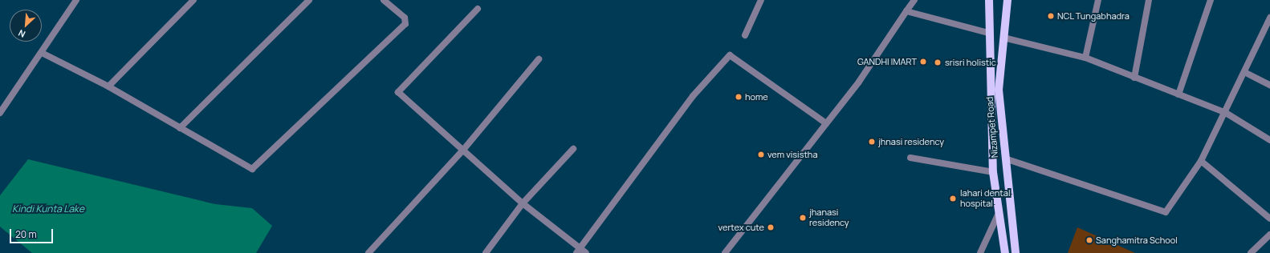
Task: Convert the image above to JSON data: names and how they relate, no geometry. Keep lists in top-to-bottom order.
{
  "streets": {
    "main road": ["Nizampet Road"]
  },
  "water": ["Kindi Kunta Lake"],
  "places": [
    "NCL Tungabhadra",
    "GANDHI IMART",
    "srisri holistic",
    "home",
    "jhnasi residency",
    "vem visistha",
    "lahari dental hospital",
    "jhanasi residency",
    "vertex cute",
    "Sanghamitra School"
  ],
  "scale_bar": "20 m",
  "north": "bottom left"
}
